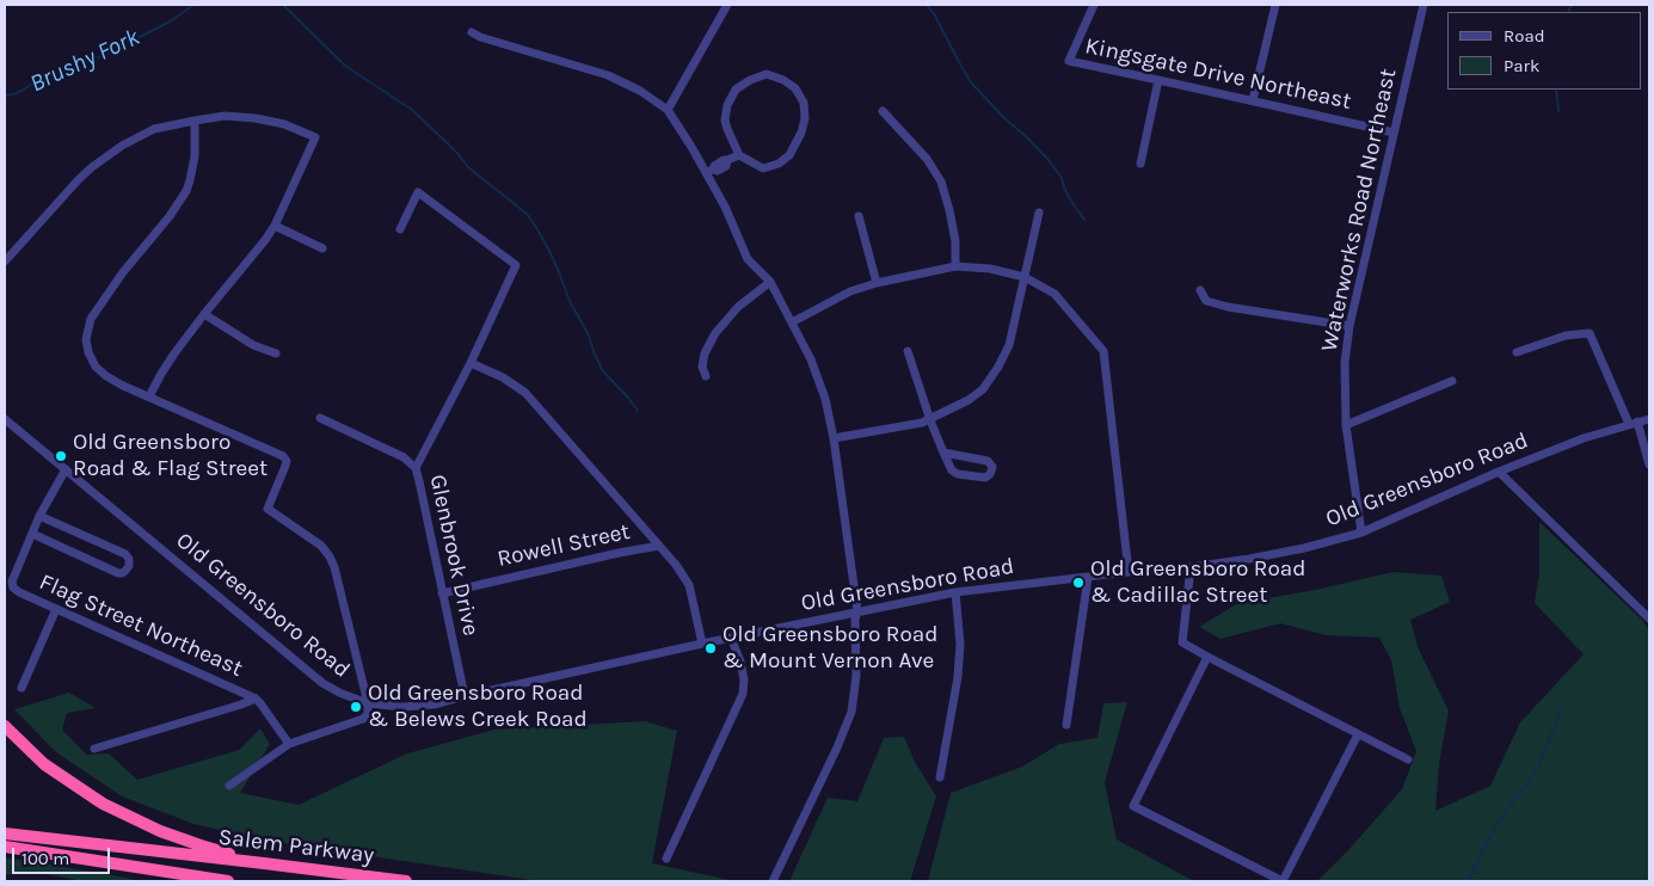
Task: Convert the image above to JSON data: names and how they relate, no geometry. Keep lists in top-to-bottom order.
{
  "streets": {
    "highway": ["Salem Parkway"],
    "street": [
      "Kingsgate Drive Northeast",
      "Waterworks Road Northeast",
      "Old Greensboro Road",
      "Rowell Street",
      "Glenbrook Drive",
      "Flag Street Northeast"
    ]
  },
  "crossings": [
    ["Kingsgate Drive Northeast", "Waterworks Road Northeast"],
    ["Waterworks Road Northeast", "Old Greensboro Road"],
    ["Old Greensboro Road", "Glenbrook Drive"],
    ["Old Greensboro Road", "Flag Street Northeast"],
    ["Rowell Street", "Glenbrook Drive"]
  ],
  "water": ["Brushy Fork"],
  "places": [
    "Old Greensboro Road & Flag Street",
    "Old Greensboro Road & Cadillac Street",
    "Old Greensboro Road & Mount Vernon Ave",
    "Old Greensboro Road & Belews Creek Road"
  ],
  "legend": ["Road", "Park"],
  "scale_bar": "100 m"
}
